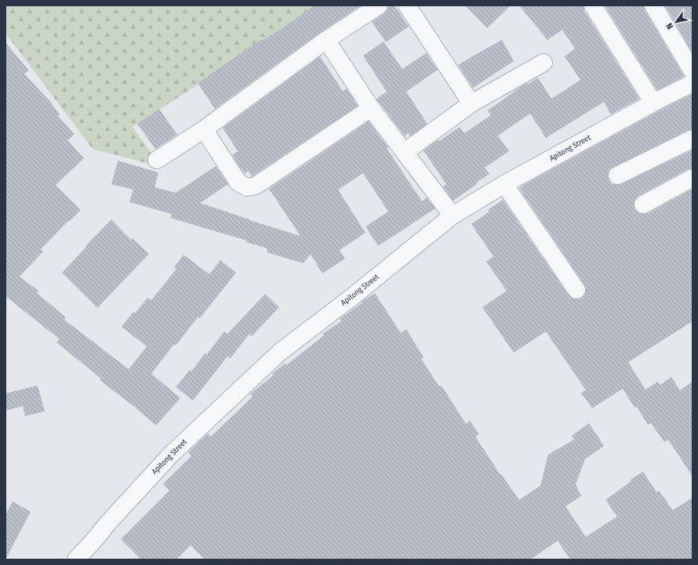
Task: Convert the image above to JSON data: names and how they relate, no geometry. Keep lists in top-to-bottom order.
{
  "streets": {
    "street": ["Apitong Street"]
  },
  "north": "bottom left"
}
